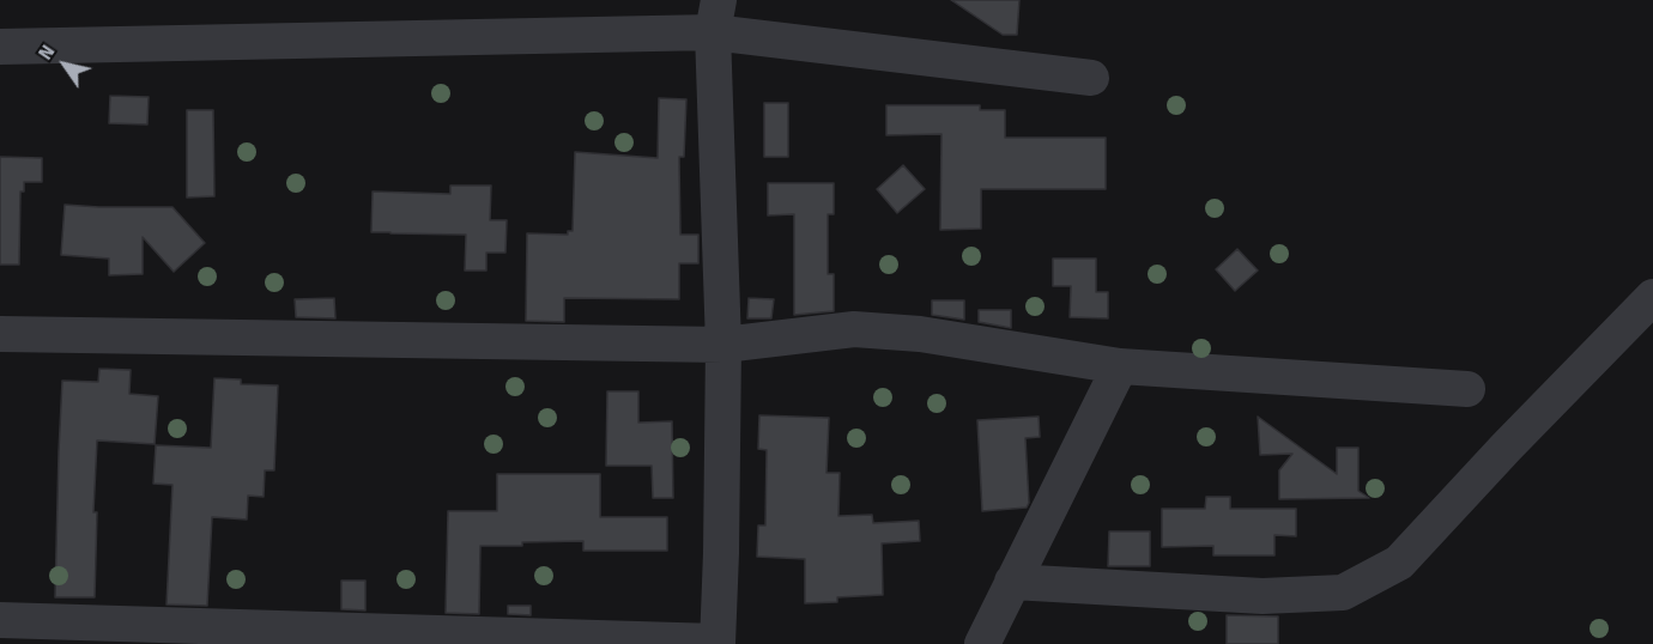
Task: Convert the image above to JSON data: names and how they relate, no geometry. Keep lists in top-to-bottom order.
{
  "north": "top left"
}
